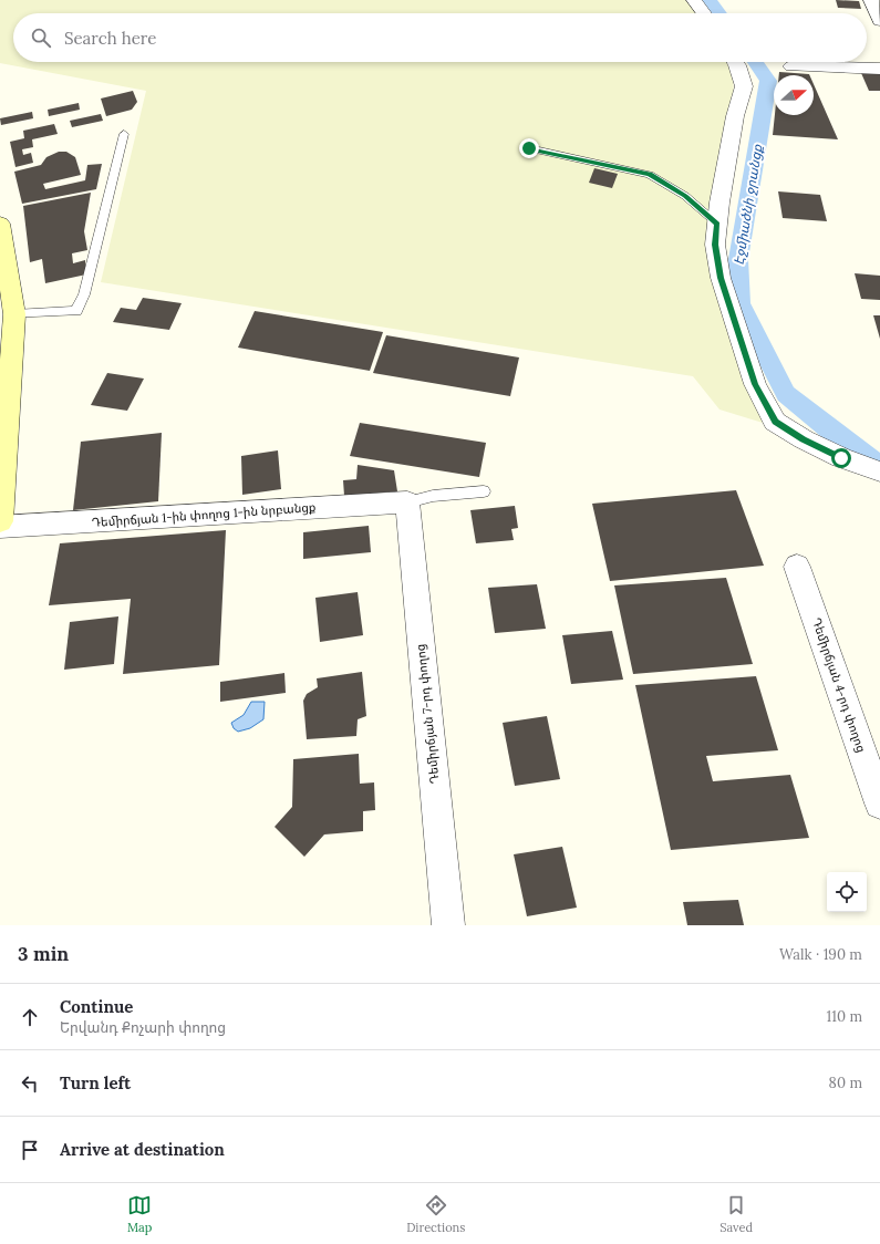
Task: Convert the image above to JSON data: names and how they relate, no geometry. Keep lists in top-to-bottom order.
{
  "streets": {
    "street": ["Դեմիրճյան 1-ին փողոց 1-ին նրբանցք", "Դեմիրճյան 4-րդ փողոց", "Դեմիրճյան 7-րդ փողոց"]
  },
  "crossings": [
    ["Դեմիրճյան 1-ին փողոց 1-ին նրբանցք", "Դեմիրճյան 7-րդ փողոց"]
  ],
  "water": ["Էջմիածնի ջրանցք"],
  "north": "right",
  "page": {
    "search": "Search here",
    "heading": ["3 min", "Walk · 190 m"],
    "list": [
      ["Continue", "Երվանդ Քոչարի փողոց", "110 m"],
      ["Turn left", "80 m"],
      "Arrive at destination"
    ],
    "nav": ["Map", "Directions", "Saved"]
  }
}
